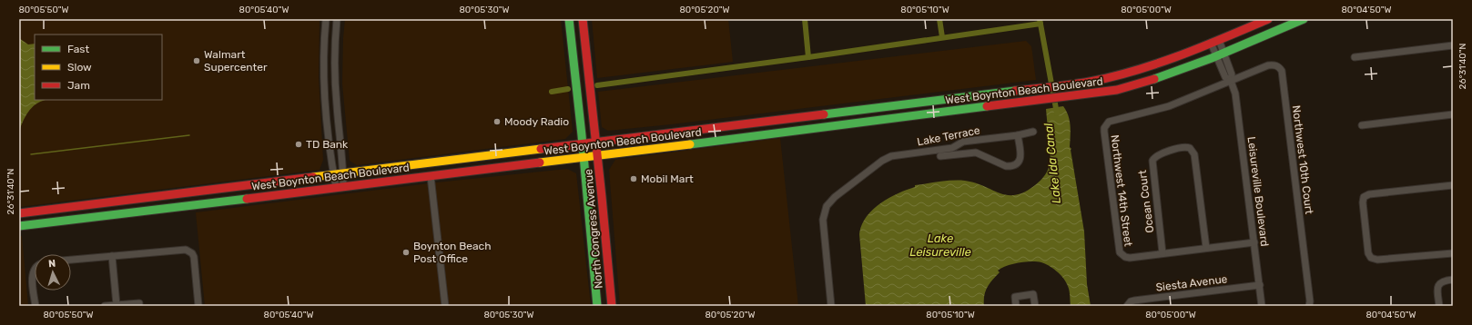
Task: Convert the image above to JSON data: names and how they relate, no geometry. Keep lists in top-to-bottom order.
{
  "streets": {
    "main road": ["West Boynton Beach Boulevard", "North Congress Avenue"],
    "street": [
      "Lake Terrace",
      "Northwest 10th Court",
      "Northwest 14th Street",
      "Leisureville Boulevard",
      "Ocean Court",
      "Siesta Avenue"
    ]
  },
  "crossings": [
    ["West Boynton Beach Boulevard", "Leisureville Boulevard"],
    ["West Boynton Beach Boulevard", "North Congress Avenue"],
    ["Northwest 10th Court", "Northwest 14th Street"],
    ["Northwest 10th Court", "Leisureville Boulevard"],
    ["Northwest 14th Street", "Leisureville Boulevard"],
    ["Northwest 14th Street", "Ocean Court"],
    ["Leisureville Boulevard", "Siesta Avenue"]
  ],
  "water": ["Lake Ida Canal", "Lake Leisureville"],
  "places": [
    "Walmart Supercenter",
    "Moody Radio",
    "TD Bank",
    "Mobil Mart",
    "Boynton Beach Post Office"
  ],
  "legend": ["Fast", "Slow", "Jam"],
  "north": "top",
  "coordinates": [
    "80°05'50\"W",
    "80°05'40\"W",
    "80°05'30\"W",
    "80°05'20\"W",
    "80°05'10\"W",
    "80°05'00\"W",
    "80°04'50\"W",
    "26°31'40\"N"
  ]
}
